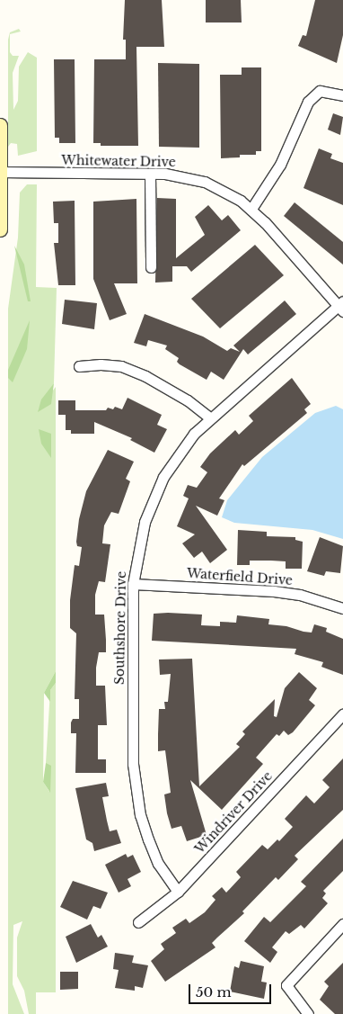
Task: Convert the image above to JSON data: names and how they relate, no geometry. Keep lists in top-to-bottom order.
{
  "streets": {
    "street": [
      "Whitewater Drive",
      "Waterfield Drive",
      "Southshore Drive",
      "Windriver Drive"
    ]
  },
  "crossings": [
    ["Whitewater Drive", "Southshore Drive"],
    ["Waterfield Drive", "Southshore Drive"],
    ["Southshore Drive", "Windriver Drive"]
  ],
  "scale_bar": "50 m"
}
